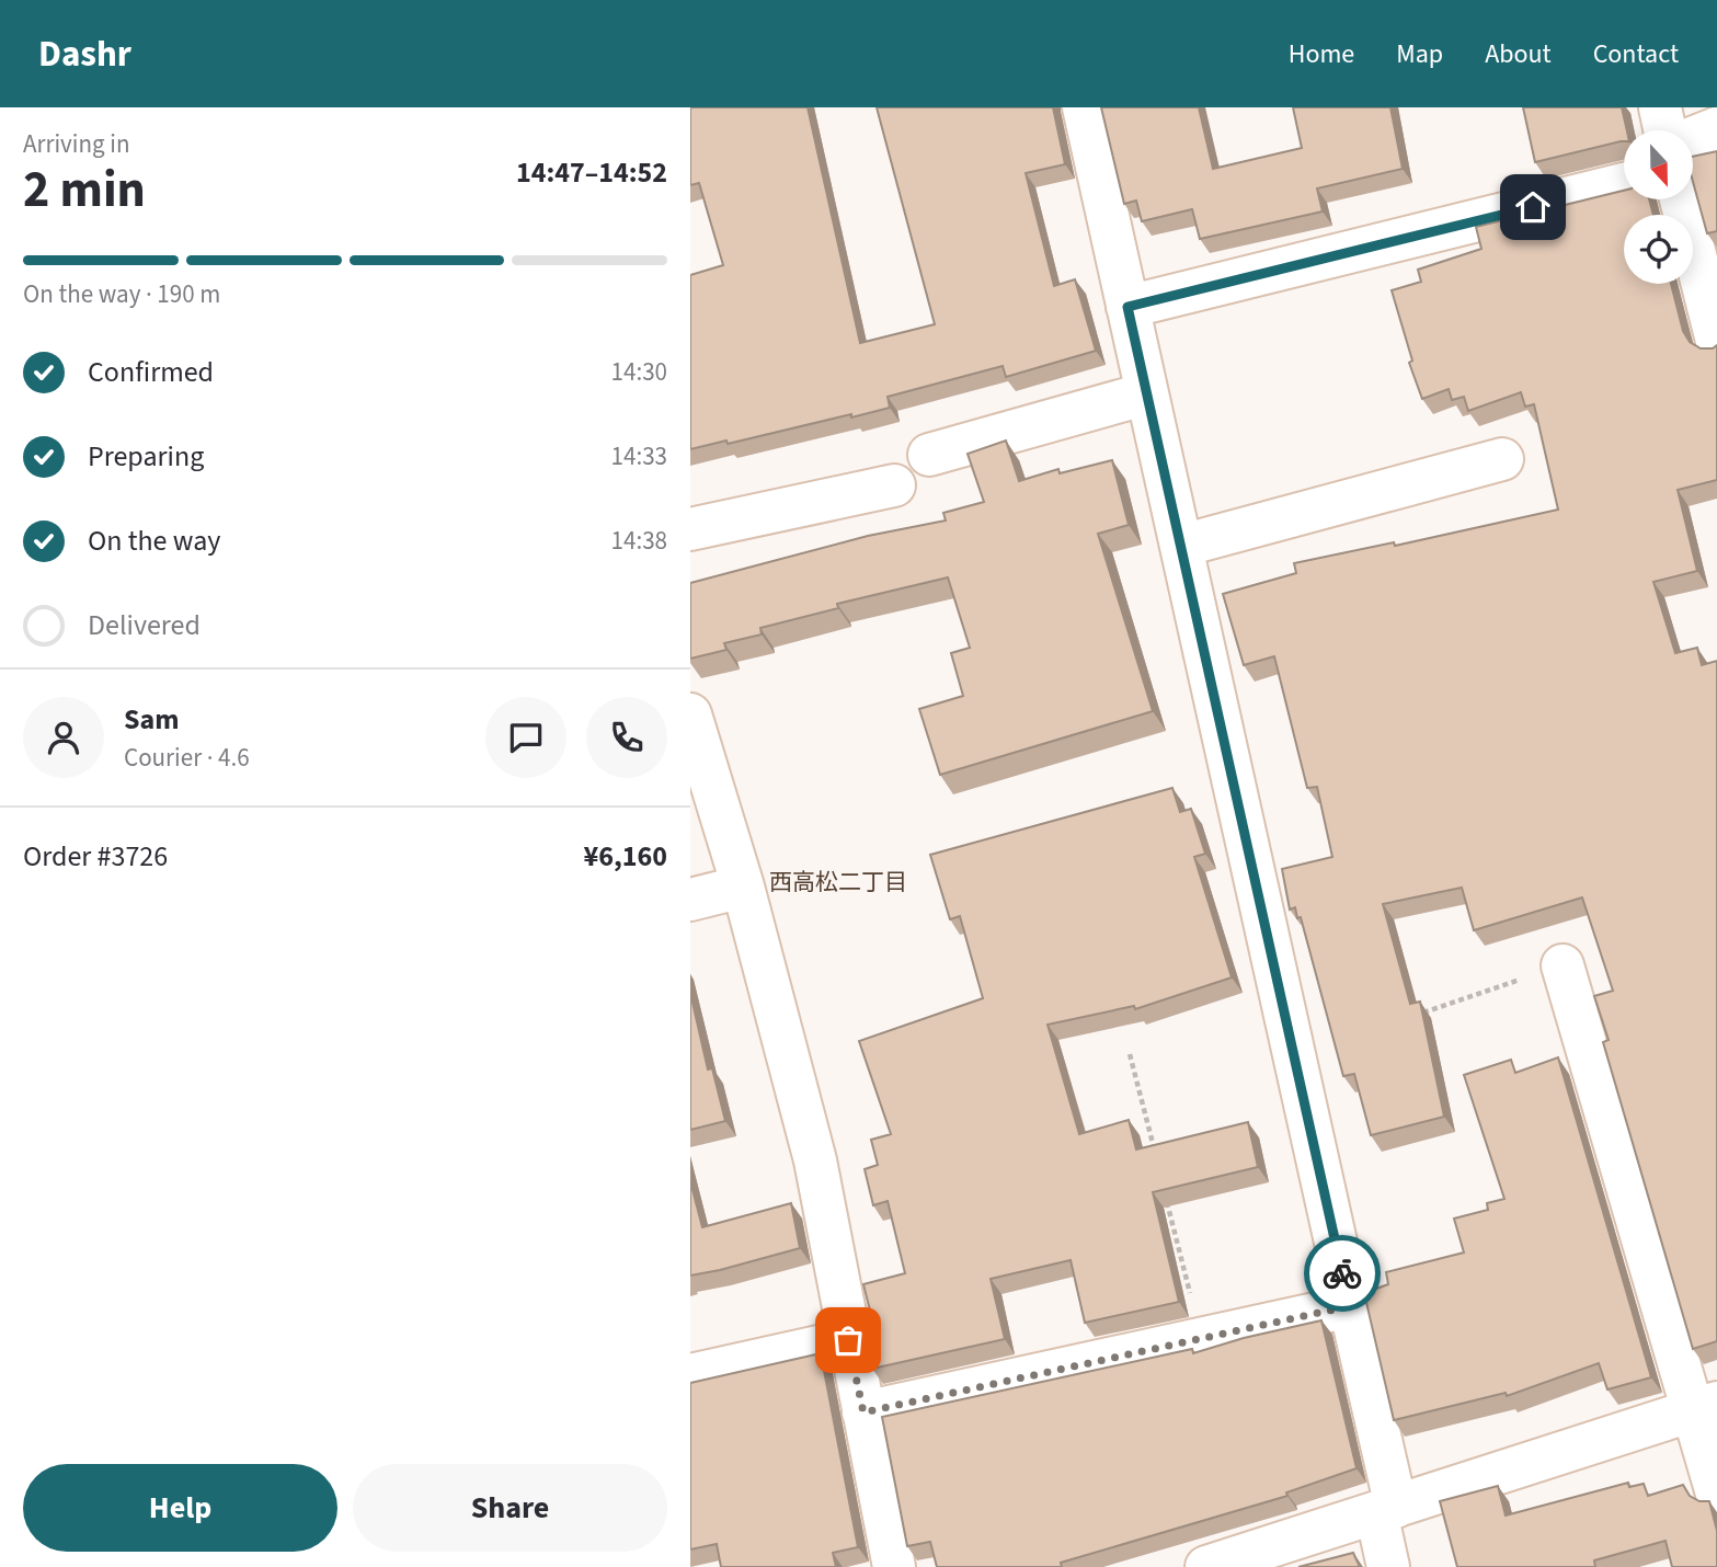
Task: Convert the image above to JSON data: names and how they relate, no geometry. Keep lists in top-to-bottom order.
{
  "districts": ["西高松二丁目"],
  "north": "bottom",
  "page": {
    "header": "Dashr",
    "nav": [
      "Home",
      "Map",
      "About",
      "Contact"
    ],
    "heading": ["2 min", "Arriving in", "14:47–14:52"],
    "panel": [
      "Sam",
      "Courier · 4.6",
      "Order #3726",
      "¥6,160"
    ],
    "bar": "On the way · 190 m",
    "list": [
      ["Confirmed", "14:30"],
      ["Preparing", "14:33"],
      ["On the way", "14:38"],
      "Delivered"
    ],
    "buttons": ["Help", "Share"]
  }
}
